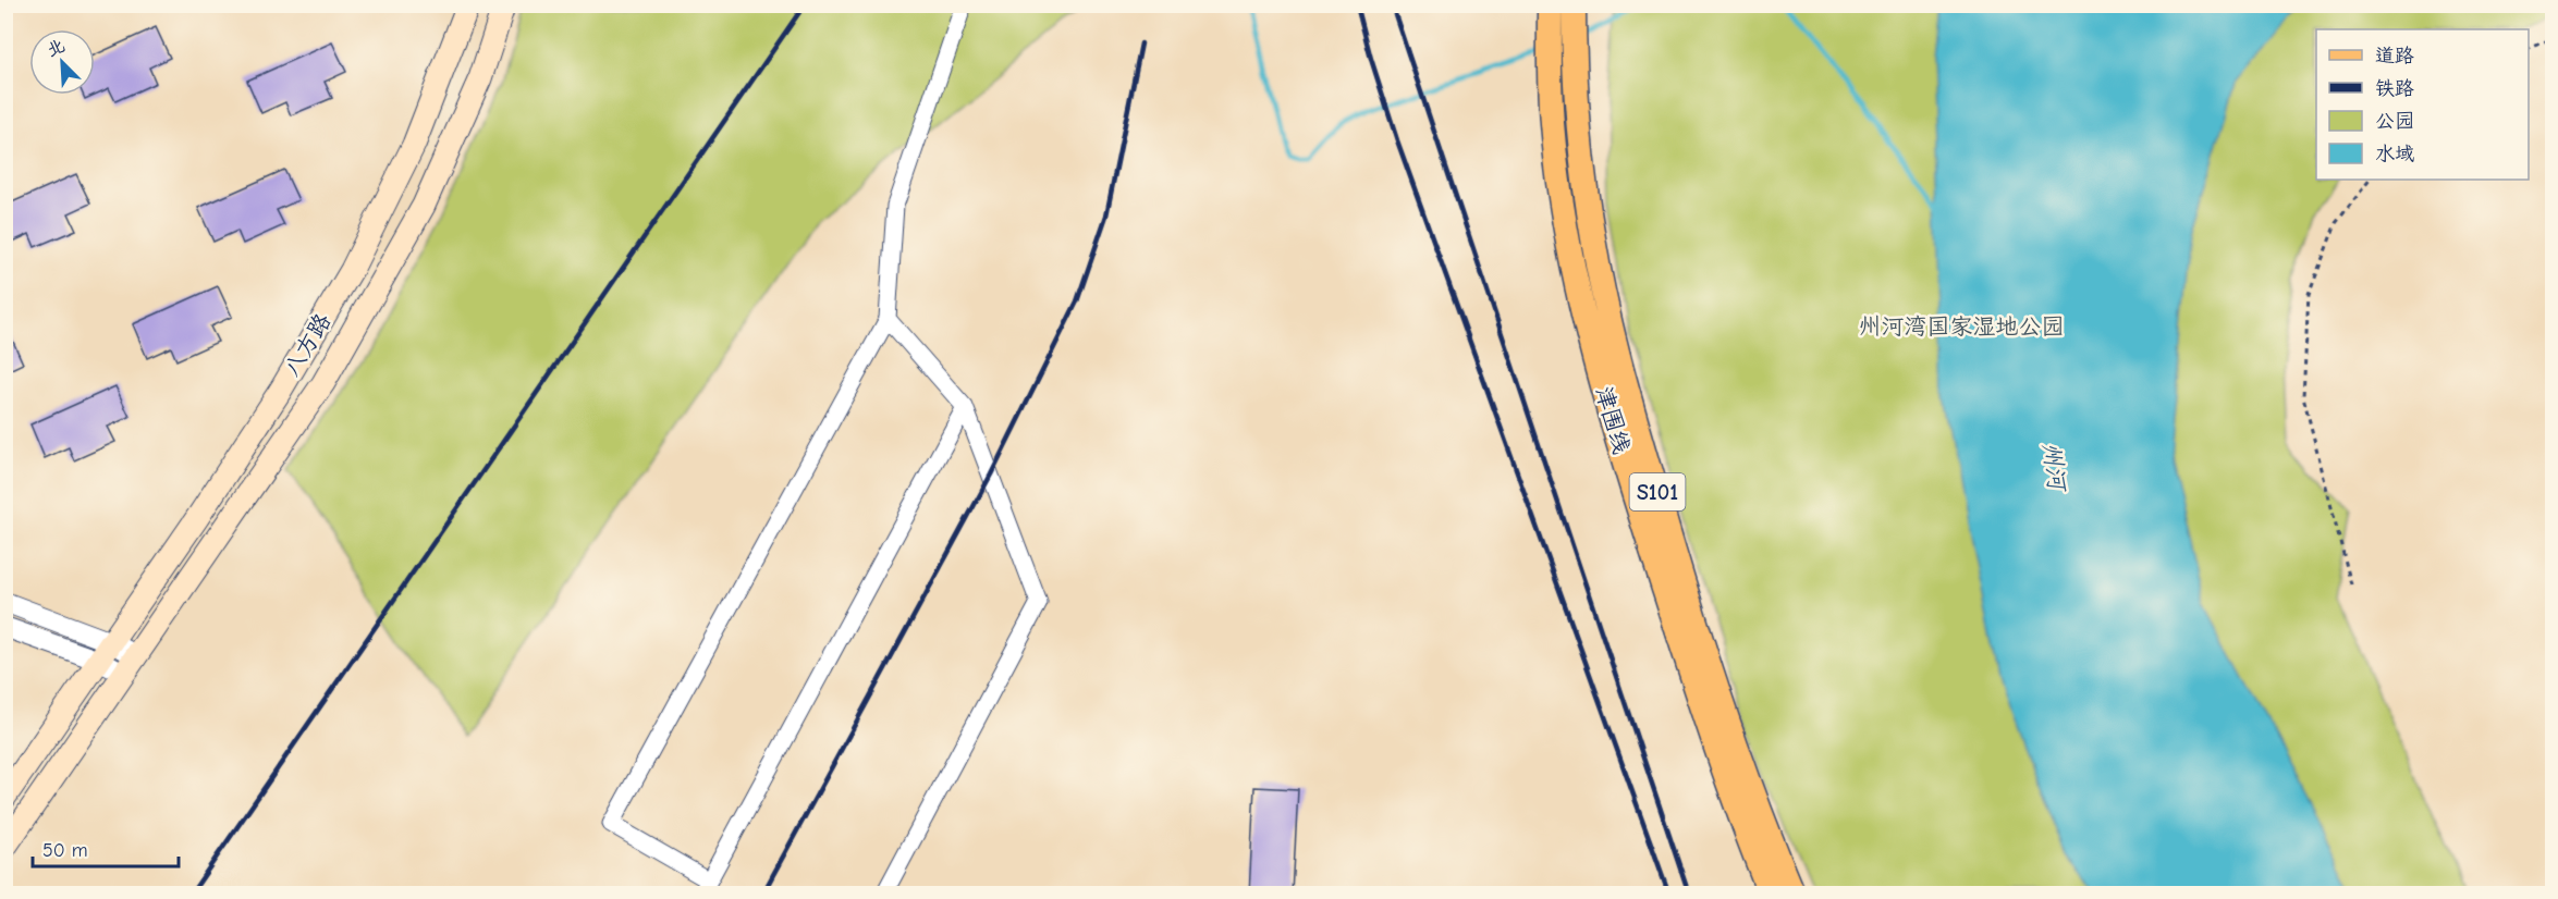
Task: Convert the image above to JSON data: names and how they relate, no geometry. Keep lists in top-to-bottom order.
{
  "streets": {
    "main road": ["八方路", "津围线", "S101"]
  },
  "water": ["州河"],
  "parks": ["州河湾国家湿地公园"],
  "legend": [
    "道路",
    "铁路",
    "公园",
    "水域"
  ],
  "scale_bar": "50 m",
  "north": "top left"
}
